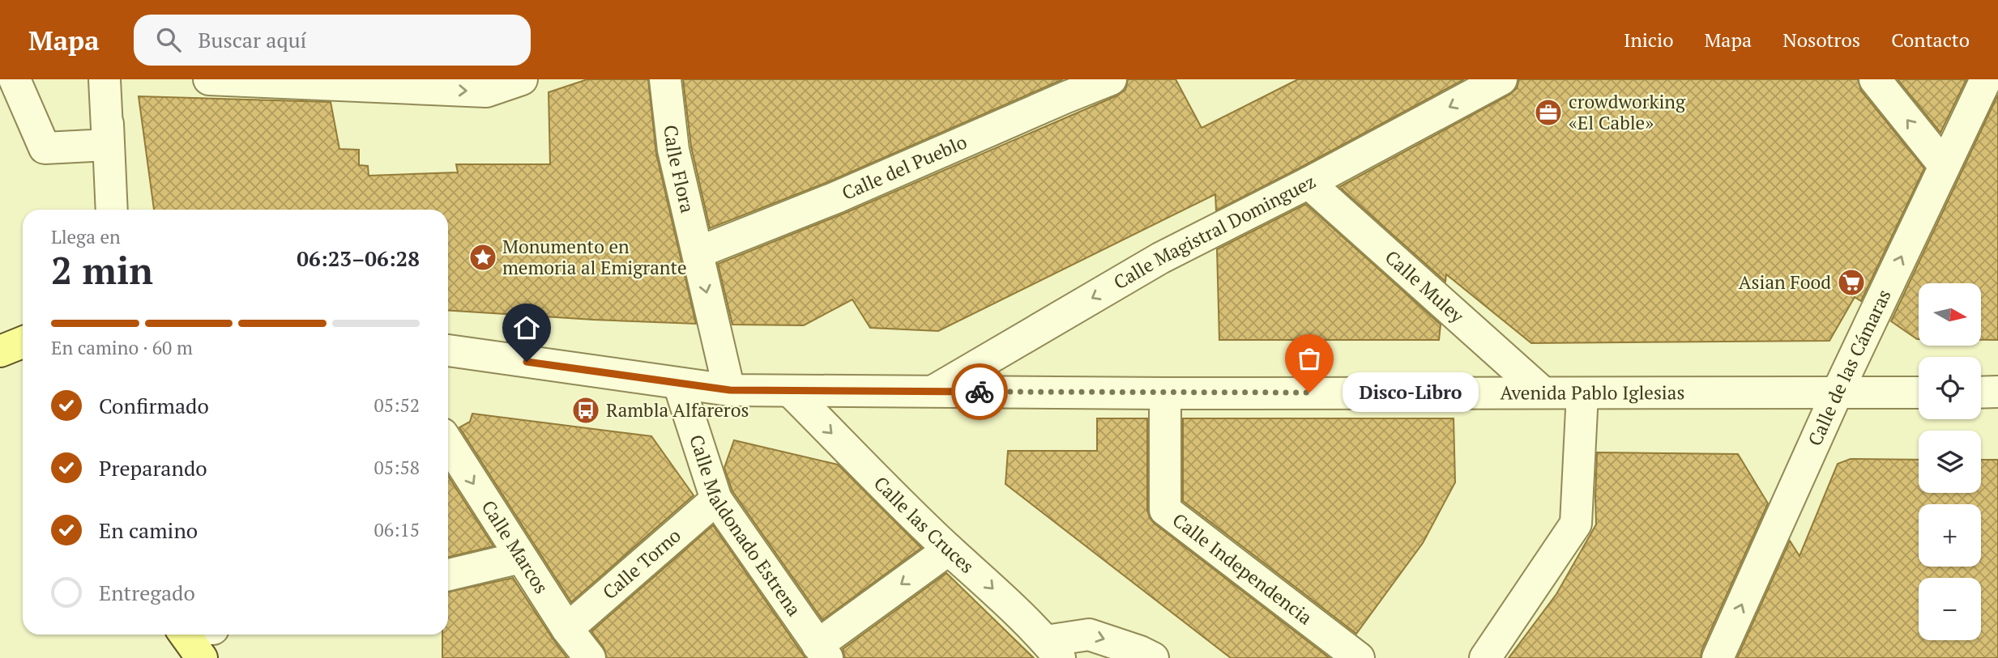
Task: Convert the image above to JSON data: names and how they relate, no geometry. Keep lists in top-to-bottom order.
{
  "streets": {
    "street": [
      "Calle del Pueblo",
      "Calle Flora",
      "Calle Magistral Dominguez",
      "Calle Muley",
      "Calle de las Cámaras",
      "Avenida Pablo Iglesias",
      "Calle Maldonado Estrena",
      "Calle las Cruces",
      "Calle Marcos",
      "Calle Torno",
      "Calle Independencia"
    ]
  },
  "crossings": [
    ["Calle del Pueblo", "Calle Flora"],
    ["Calle Flora", "Avenida Pablo Iglesias"],
    ["Calle Magistral Dominguez", "Calle Muley"],
    ["Calle Magistral Dominguez", "Avenida Pablo Iglesias"],
    ["Calle Muley", "Avenida Pablo Iglesias"],
    ["Calle de las Cámaras", "Avenida Pablo Iglesias"],
    ["Avenida Pablo Iglesias", "Calle Maldonado Estrena"],
    ["Avenida Pablo Iglesias", "Calle las Cruces"],
    ["Avenida Pablo Iglesias", "Calle Independencia"],
    ["Calle Maldonado Estrena", "Calle Torno"],
    ["Calle Marcos", "Calle Torno"]
  ],
  "one_way": [
    "Calle Flora",
    "Calle Magistral Dominguez",
    "Calle las Cruces",
    "Calle Marcos"
  ],
  "places": {
    "office": ["crowdworking «El Cable»"],
    "place": ["Monumento en memoria al Emigrante"],
    "supermarket": ["Asian Food"],
    "other": ["Disco-Libro"],
    "bus stop": ["Rambla Alfareros"]
  },
  "north": "right",
  "page": {
    "header": "Mapa",
    "search": "Buscar aquí",
    "nav": [
      "Inicio",
      "Mapa",
      "Nosotros",
      "Contacto"
    ],
    "heading": ["2 min", "Llega en", "06:23–06:28"],
    "map_buttons": ["+", "−"],
    "bar": "En camino · 60 m",
    "bubble": "Disco-Libro",
    "list": [
      ["Confirmado", "05:52"],
      ["Preparando", "05:58"],
      ["En camino", "06:15"],
      "Entregado"
    ]
  }
}
